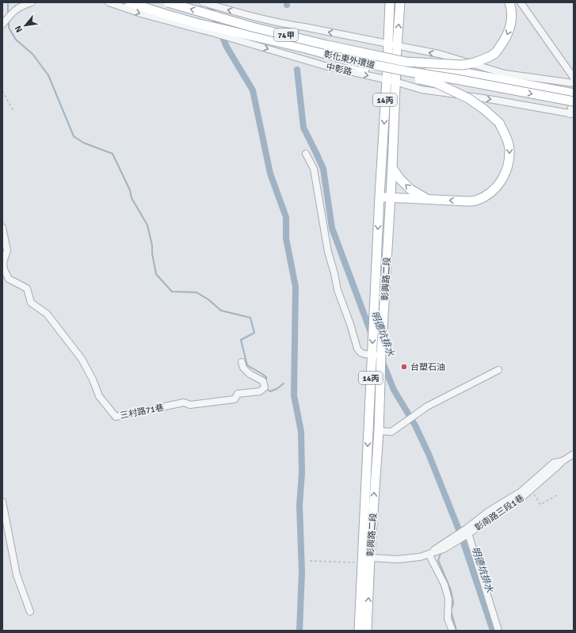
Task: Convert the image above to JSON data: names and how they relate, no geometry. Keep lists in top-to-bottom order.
{
  "streets": {
    "main road": [
      "74甲",
      "彰化東外環道",
      "14丙",
      "彰興路二段"
    ],
    "street": ["中彰路", "三村路71巷", "彰南路三段1巷"]
  },
  "crossings": [
    ["中彰路", "彰興路二段"],
    ["彰興路二段", "彰南路三段1巷"]
  ],
  "water": ["明德坑排水"],
  "places": ["台塑石油"],
  "north": "bottom left"
}
